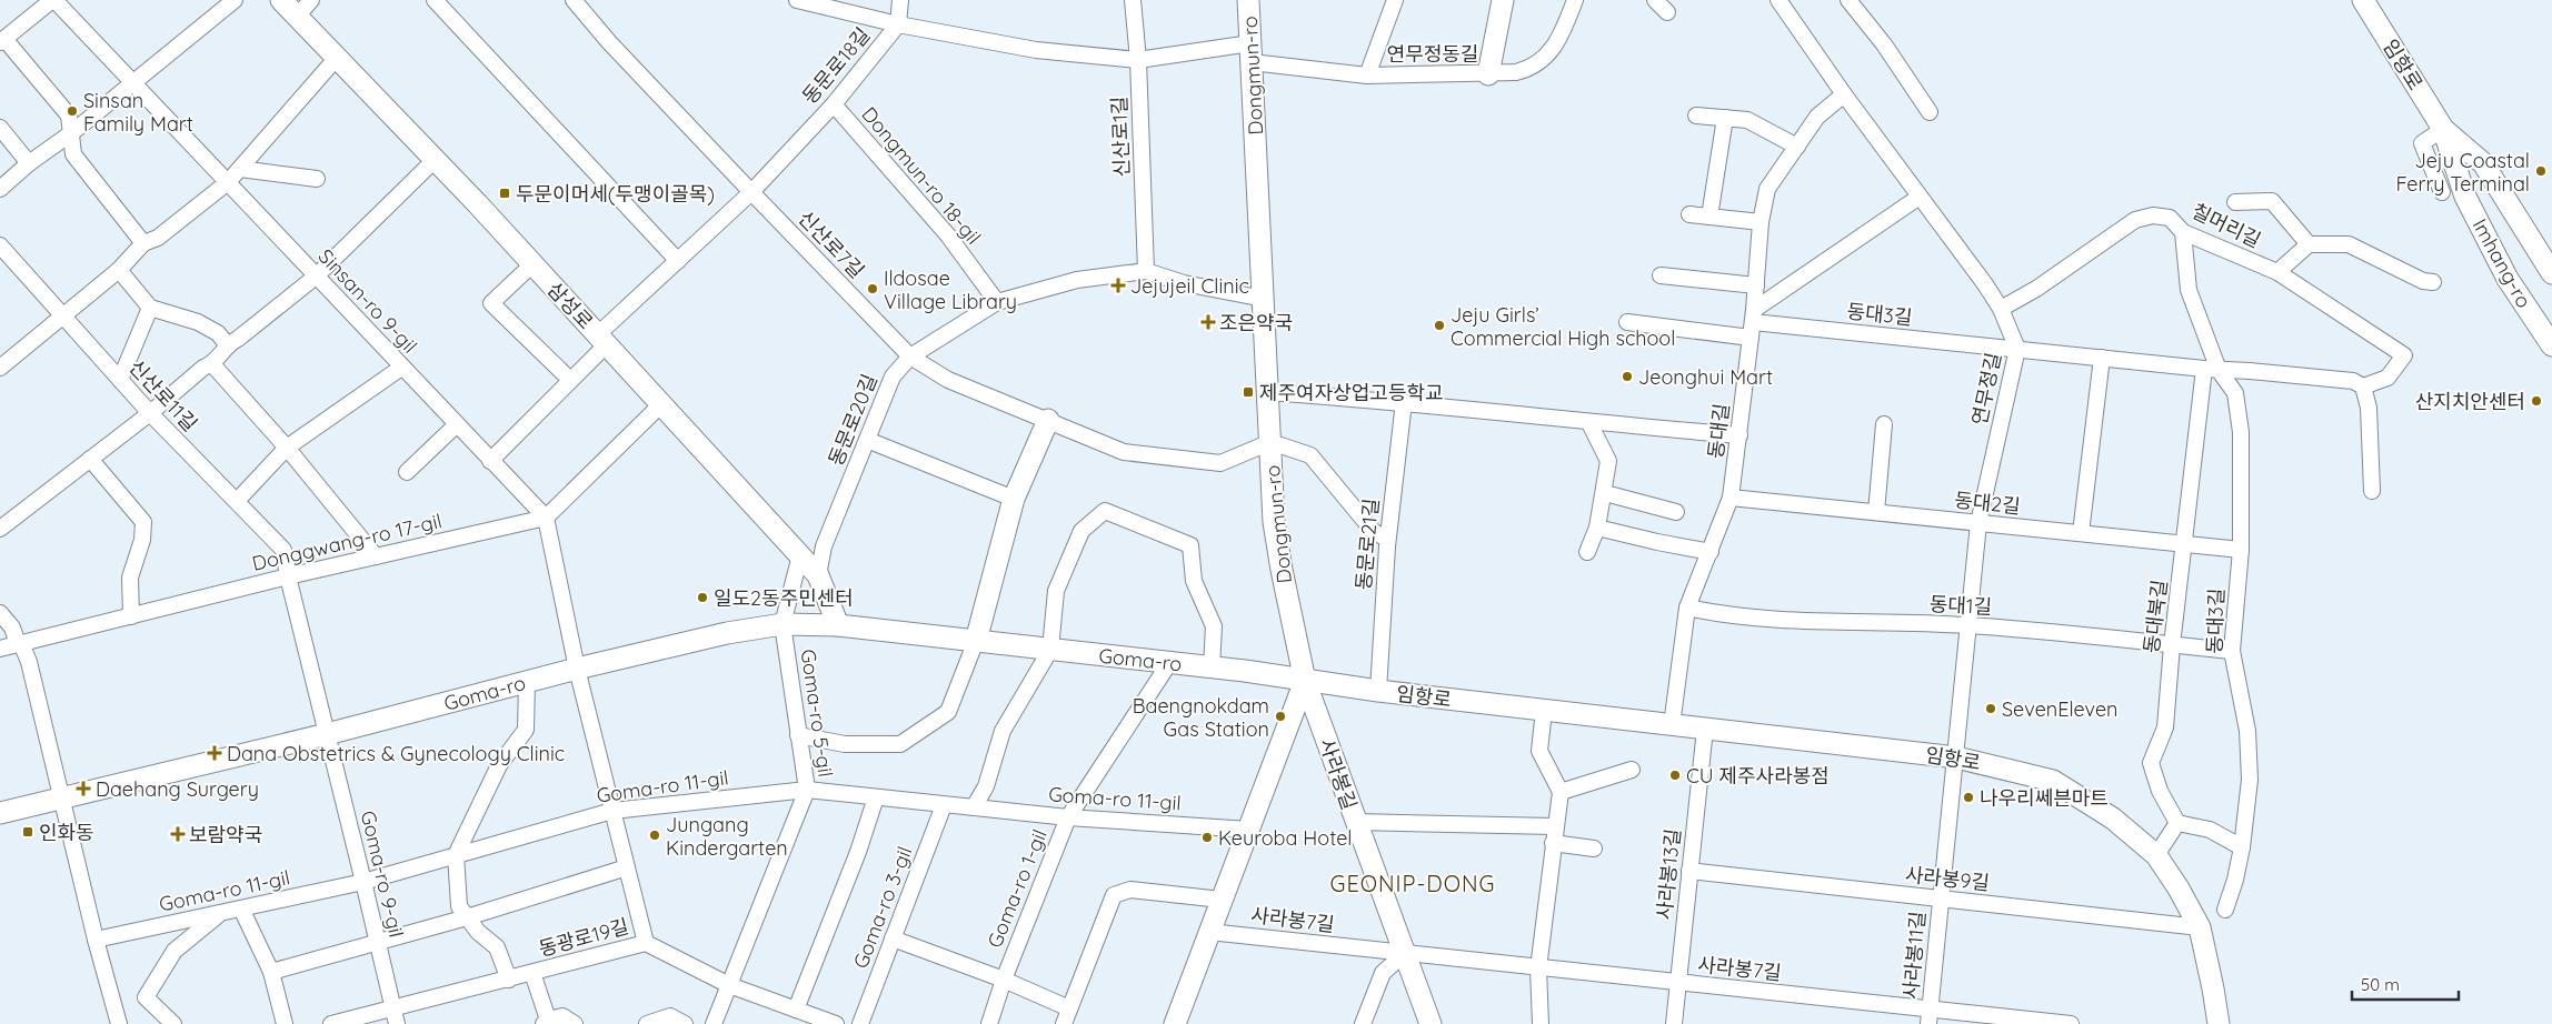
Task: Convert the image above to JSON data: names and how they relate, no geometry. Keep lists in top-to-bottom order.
{
  "streets": {
    "main road": [
      "임항로",
      "Dongmun-ro",
      "Imhang-ro",
      "삼성로",
      "Goma-ro",
      "사라봉길"
    ],
    "street": [
      "연무정동길",
      "동문로18길",
      "신산로1길",
      "Dongmun-ro 18-gil",
      "칠머리길",
      "신산로7길",
      "Sinsan-ro 9-gil",
      "동대3길",
      "연무정길",
      "신산로11길",
      "동문로20길",
      "동대길",
      "동대2길",
      "Donggwang-ro 17-gil",
      "동문로21길",
      "동대1길",
      "동대북길",
      "Goma-ro 5-gil",
      "Goma-ro 11-gil",
      "Goma-ro 9-gil",
      "사라봉13길",
      "사라봉9길",
      "Goma-ro 1-gil",
      "Goma-ro 3-gil",
      "사라봉7길",
      "동광로19길",
      "사라봉11길"
    ]
  },
  "crossings": [
    ["연무정동길", "동문로18길"],
    ["연무정동길", "Dongmun-ro"],
    ["임항로", "Dongmun-ro"],
    ["임항로", "Imhang-ro"],
    ["임항로", "연무정길"],
    ["임항로", "동대길"],
    ["임항로", "동문로21길"],
    ["임항로", "Goma-ro"],
    ["임항로", "사라봉길"],
    ["임항로", "사라봉13길"],
    ["임항로", "사라봉9길"],
    ["임항로", "사라봉11길"],
    ["동문로18길", "Dongmun-ro"],
    ["동문로18길", "신산로1길"],
    ["동문로18길", "Dongmun-ro 18-gil"],
    ["동문로18길", "신산로7길"],
    ["동문로18길", "Sinsan-ro 9-gil"],
    ["동문로18길", "삼성로"],
    ["Dongmun-ro", "신산로7길"],
    ["Dongmun-ro", "동문로20길"],
    ["Dongmun-ro", "Goma-ro"],
    ["Dongmun-ro", "사라봉길"],
    ["신산로1길", "동문로20길"],
    ["Dongmun-ro 18-gil", "동문로20길"],
    ["칠머리길", "동대3길"],
    ["칠머리길", "연무정길"],
    ["신산로7길", "동문로20길"],
    ["Sinsan-ro 9-gil", "Donggwang-ro 17-gil"],
    ["삼성로", "동문로20길"],
    ["삼성로", "Goma-ro"],
    ["동대3길", "연무정길"],
    ["동대3길", "동대길"],
    ["동대3길", "동대2길"],
    ["동대3길", "동대1길"],
    ["동대3길", "동대북길"],
    ["연무정길", "동대길"],
    ["연무정길", "동대2길"],
    ["연무정길", "동대1길"],
    ["연무정길", "사라봉11길"],
    ["신산로11길", "Donggwang-ro 17-gil"],
    ["신산로11길", "Goma-ro 9-gil"],
    ["동대길", "동대2길"],
    ["동대길", "동대1길"],
    ["동대2길", "동대북길"],
    ["Donggwang-ro 17-gil", "Goma-ro 9-gil"],
    ["동대1길", "동대북길"],
    ["Goma-ro", "Goma-ro 5-gil"],
    ["Goma-ro", "사라봉길"],
    ["Goma-ro", "Goma-ro 9-gil"],
    ["Goma-ro", "Goma-ro 1-gil"],
    ["Goma-ro 5-gil", "Goma-ro 11-gil"],
    ["Goma-ro 5-gil", "동광로19길"],
    ["사라봉길", "사라봉7길"],
    ["Goma-ro 11-gil", "Goma-ro 9-gil"],
    ["Goma-ro 11-gil", "Goma-ro 1-gil"],
    ["Goma-ro 11-gil", "Goma-ro 3-gil"],
    ["Goma-ro 9-gil", "동광로19길"],
    ["사라봉13길", "사라봉9길"],
    ["사라봉13길", "사라봉7길"],
    ["사라봉9길", "사라봉11길"],
    ["사라봉7길", "사라봉11길"]
  ],
  "districts": ["GEONIP-DONG"],
  "places": {
    "other": [
      "Sinsan Family Mart",
      "Jeju Coastal Ferry Terminal",
      "Ildosae Village Library",
      "Jeju Girls’ Commercial High school",
      "Jeonghui Mart",
      "산지치안센터",
      "일도2동주민센터",
      "SevenEleven",
      "Baengnokdam Gas Station",
      "CU 제주사라봉점",
      "나우리쎄븐마트",
      "Jungang Kindergarten",
      "Keuroba Hotel"
    ],
    "transit": ["두문이머세(두맹이골목)", "제주여자상업고등학교", "인화동"],
    "health": [
      "Jejujeil Clinic",
      "조은약국",
      "Dana Obstetrics & Gynecology Clinic",
      "Daehang Surgery",
      "보람약국"
    ]
  },
  "scale_bar": "50 m"
}
